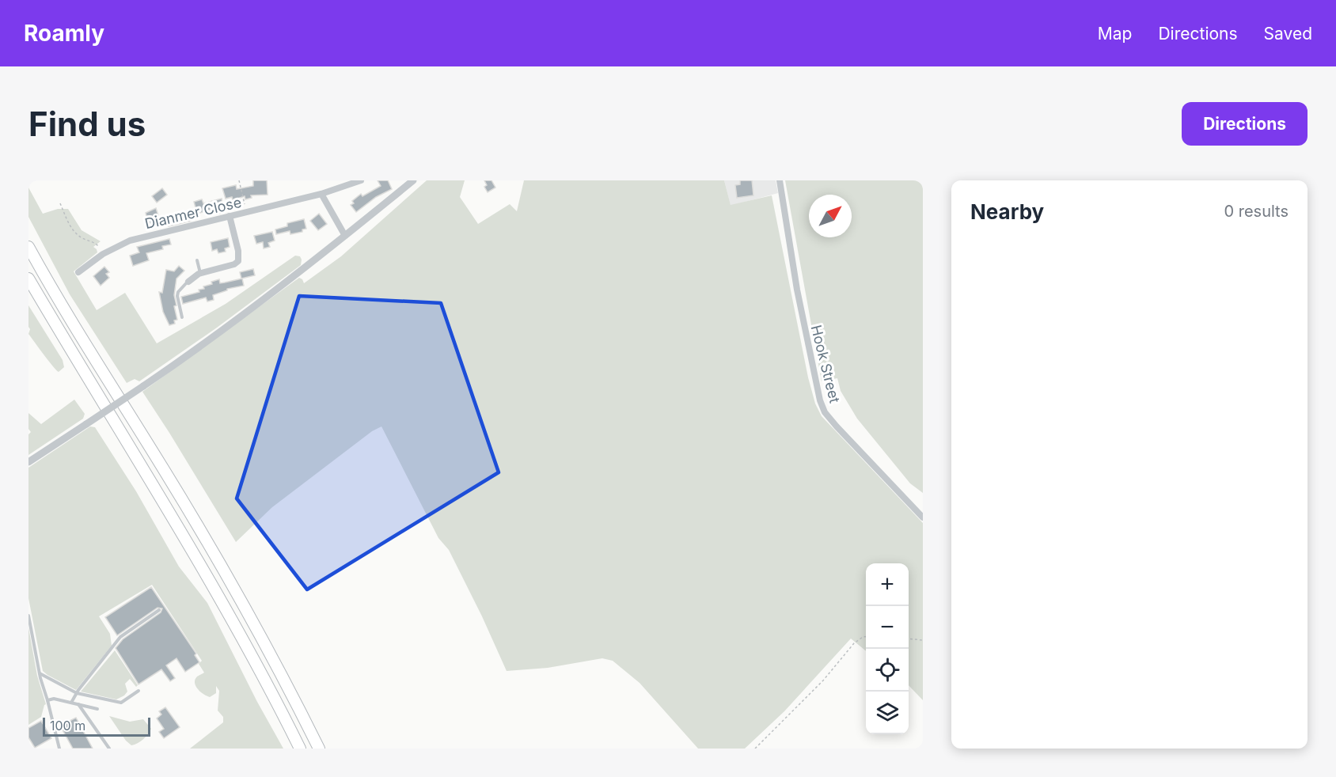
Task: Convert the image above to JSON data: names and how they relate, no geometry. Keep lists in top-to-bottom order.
{
  "streets": {
    "street": ["Dianmer Close", "Hook Street"]
  },
  "scale_bar": "100 m",
  "north": "top right",
  "page": {
    "header": "Roamly",
    "nav": ["Map", "Directions", "Saved"],
    "buttons": "Directions",
    "title": "Find us",
    "heading": ["Nearby", "0 results"],
    "map_buttons": ["+", "−"],
    "scale": "100 m"
  }
}
